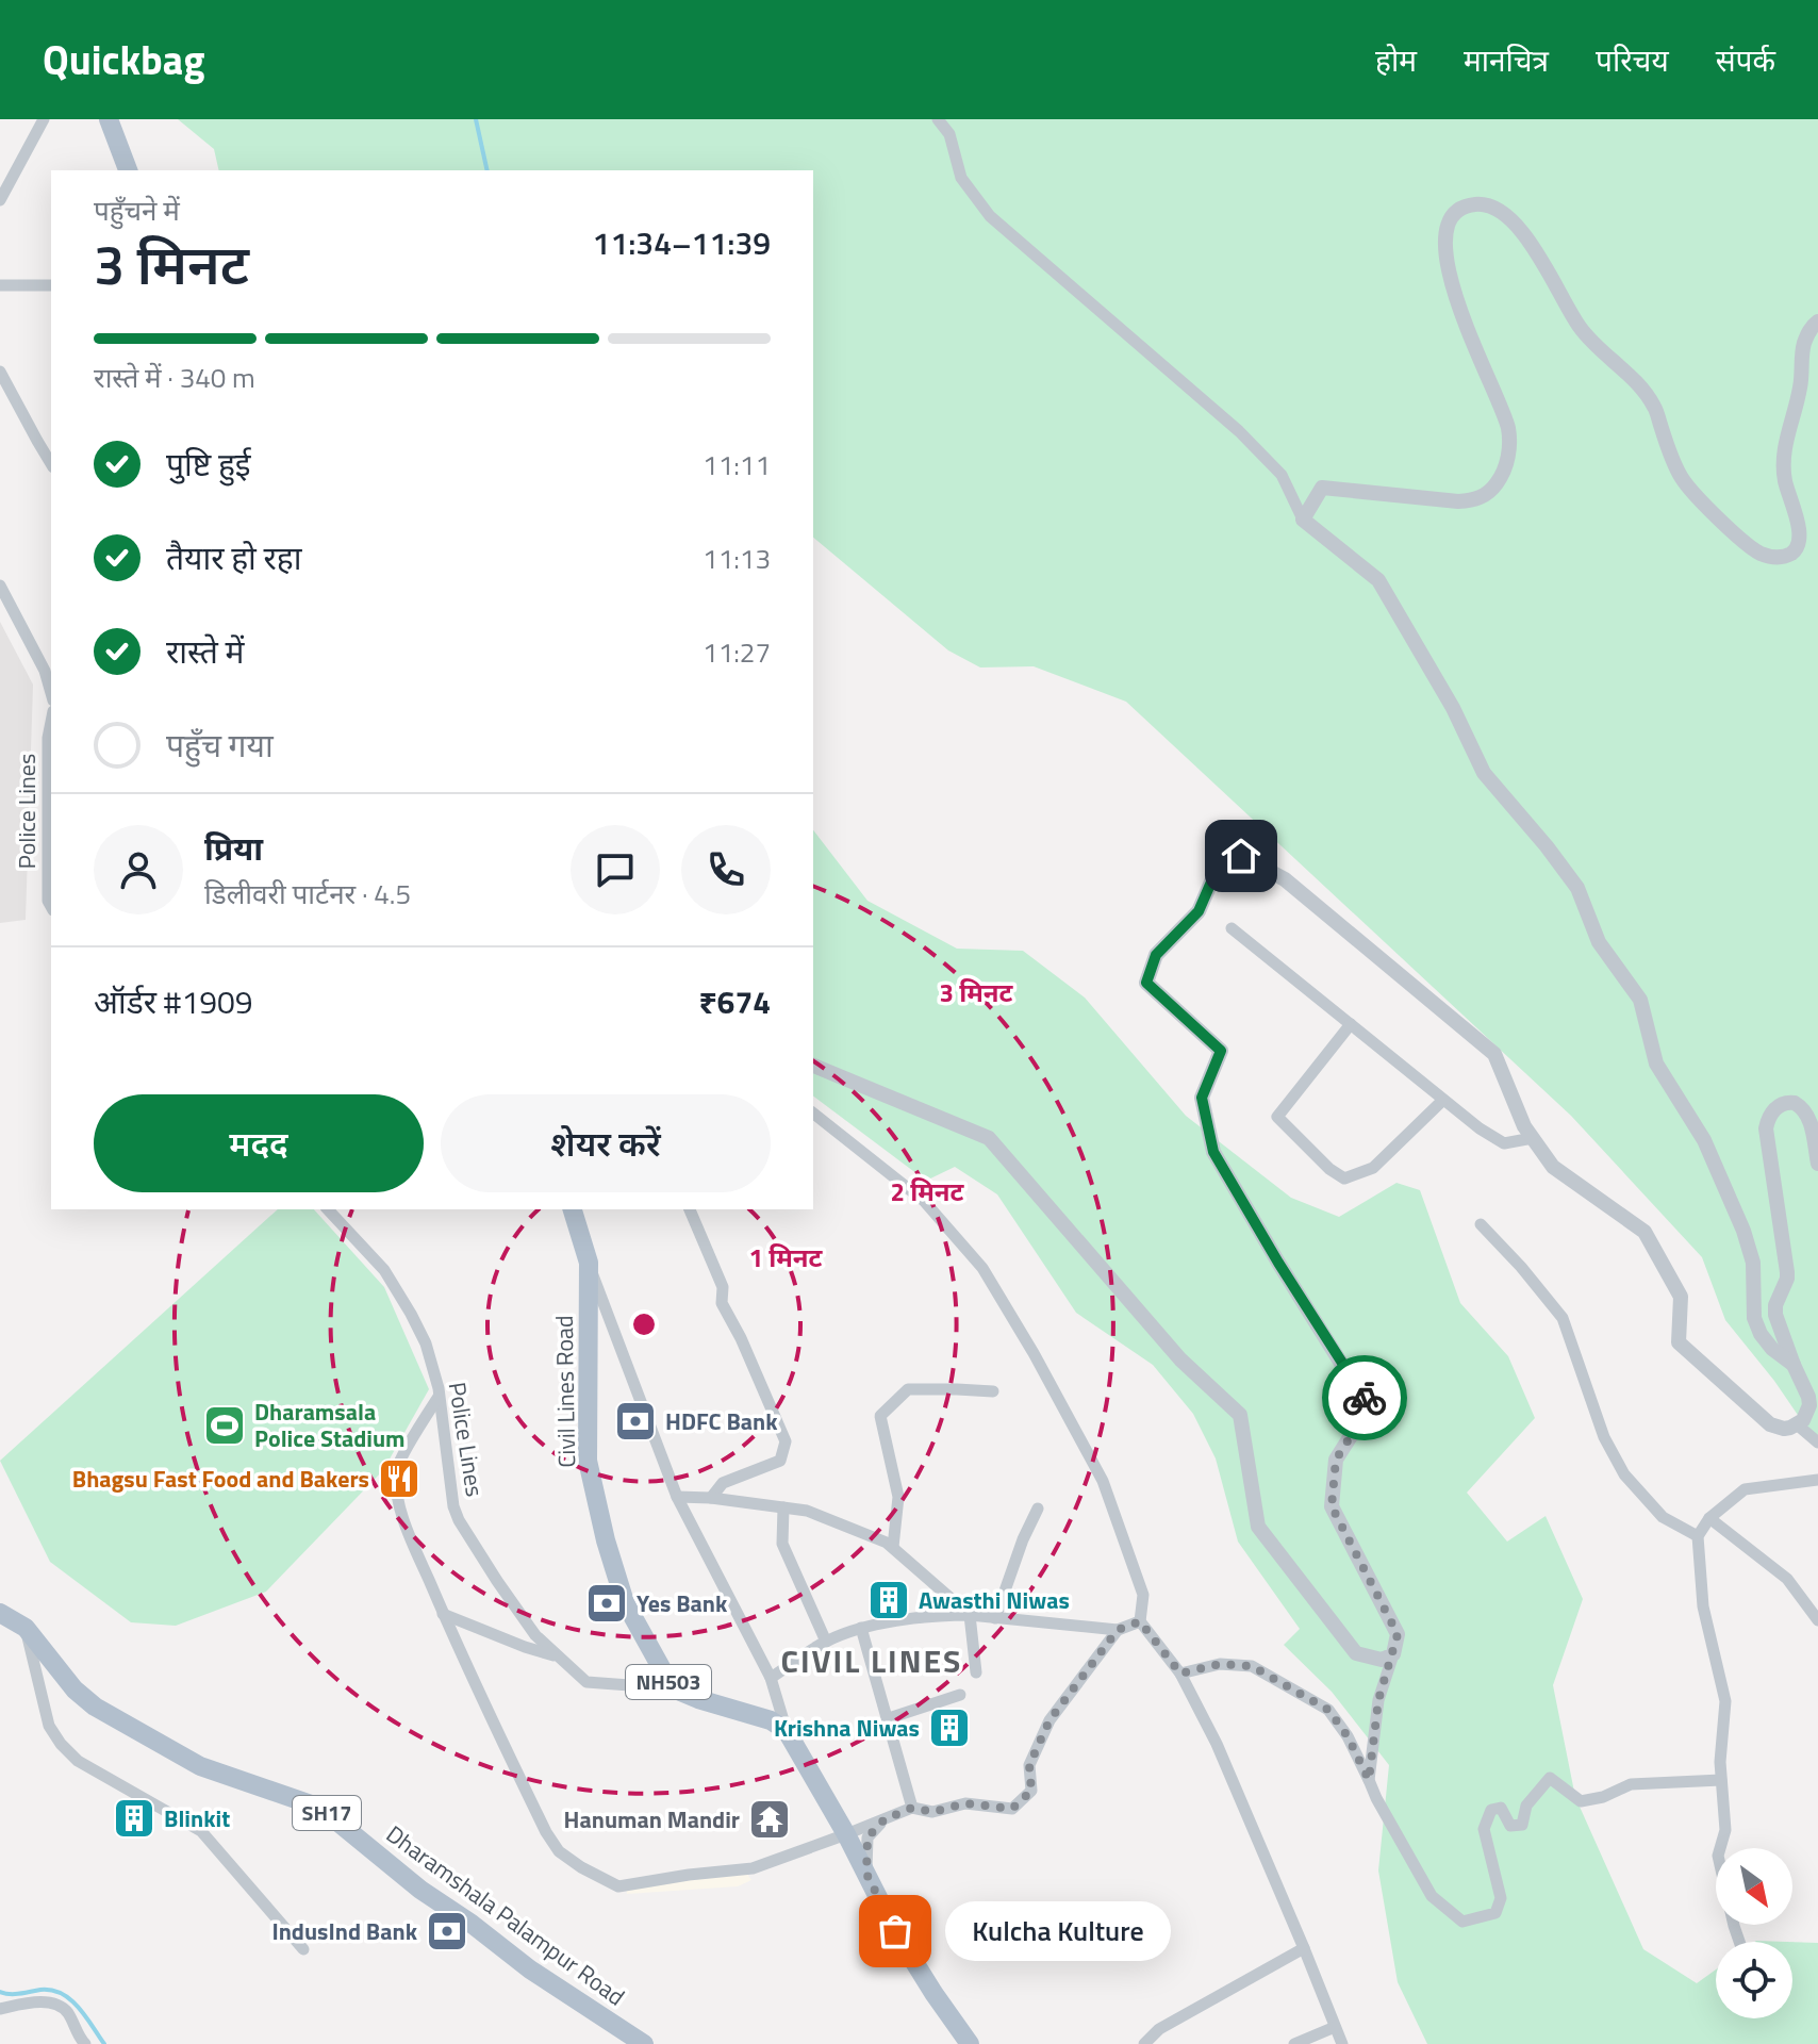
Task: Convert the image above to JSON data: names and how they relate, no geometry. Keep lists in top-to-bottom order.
{
  "streets": {
    "main road": [
      "Civil Lines Road",
      "NH503",
      "SH17",
      "Dharamshala Palampur Road"
    ],
    "street": ["Police Lines"]
  },
  "crossings": [
    ["Police Lines", "Civil Lines Road"],
    ["Police Lines", "NH503"],
    ["Civil Lines Road", "NH503"]
  ],
  "districts": ["CIVIL LINES"],
  "places": {
    "bank": ["HDFC Bank", "Yes Bank", "IndusInd Bank"],
    "sports": ["Dharamsala Police Stadium"],
    "restaurant": ["Bhagsu Fast Food and Bakers"],
    "building": ["Awasthi Niwas", "Krishna Niwas", "Blinkit"],
    "temple": ["Hanuman Mandir"],
    "other": ["Kulcha Kulture"]
  },
  "north": "bottom right",
  "page": {
    "header": "Quickbag",
    "nav": [
      "होम",
      "मानचित्र",
      "परिचय",
      "संपर्क"
    ],
    "heading": ["3 मिनट", "पहुँचने में", "11:34–11:39"],
    "panel": [
      "प्रिया",
      "डिलीवरी पार्टनर · 4.5",
      "ऑर्डर #1909",
      "₹674"
    ],
    "bar": "रास्ते में · 340 m",
    "list": [
      ["पुष्टि हुई", "11:11"],
      ["तैयार हो रहा", "11:13"],
      ["रास्ते में", "11:27"],
      "पहुँच गया"
    ],
    "buttons": ["मदद", "शेयर करें"],
    "bubble": "Kulcha Kulture"
  },
  "rings": ["3 मिनट", "2 मिनट", "1 मिनट"]
}
